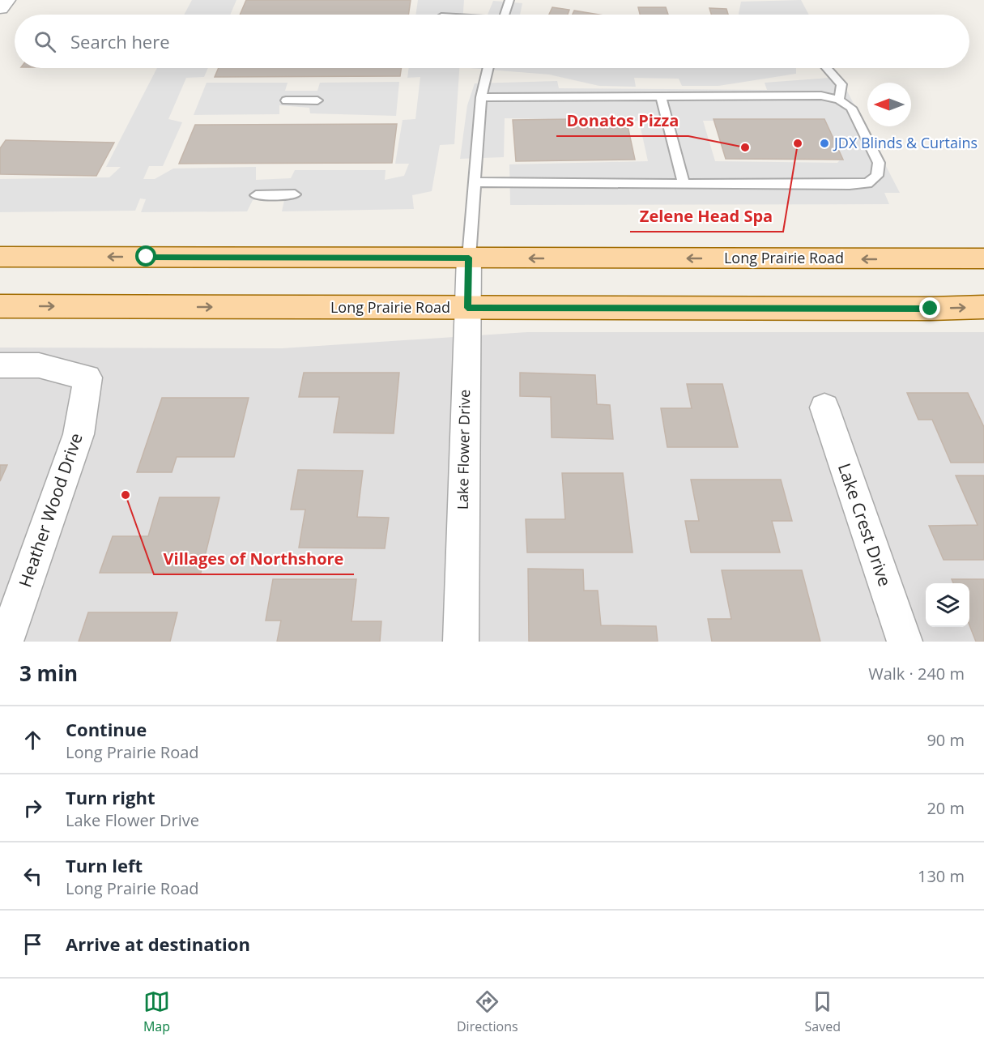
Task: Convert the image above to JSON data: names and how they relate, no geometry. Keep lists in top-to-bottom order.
{
  "streets": {
    "main road": ["Long Prairie Road"],
    "street": ["Lake Flower Drive", "Heather Wood Drive", "Lake Crest Drive"]
  },
  "crossings": [
    ["Long Prairie Road", "Lake Flower Drive"]
  ],
  "places": [
    "Zelene Head Spa",
    "JDX Blinds & Curtains",
    "Donatos Pizza",
    "Villages of Northshore"
  ],
  "north": "left",
  "page": {
    "search": "Search here",
    "heading": ["3 min", "Walk · 240 m"],
    "list": [
      ["Continue", "Long Prairie Road", "90 m"],
      ["Turn right", "Lake Flower Drive", "20 m"],
      ["Turn left", "Long Prairie Road", "130 m"],
      "Arrive at destination"
    ],
    "nav": ["Map", "Directions", "Saved"]
  }
}
